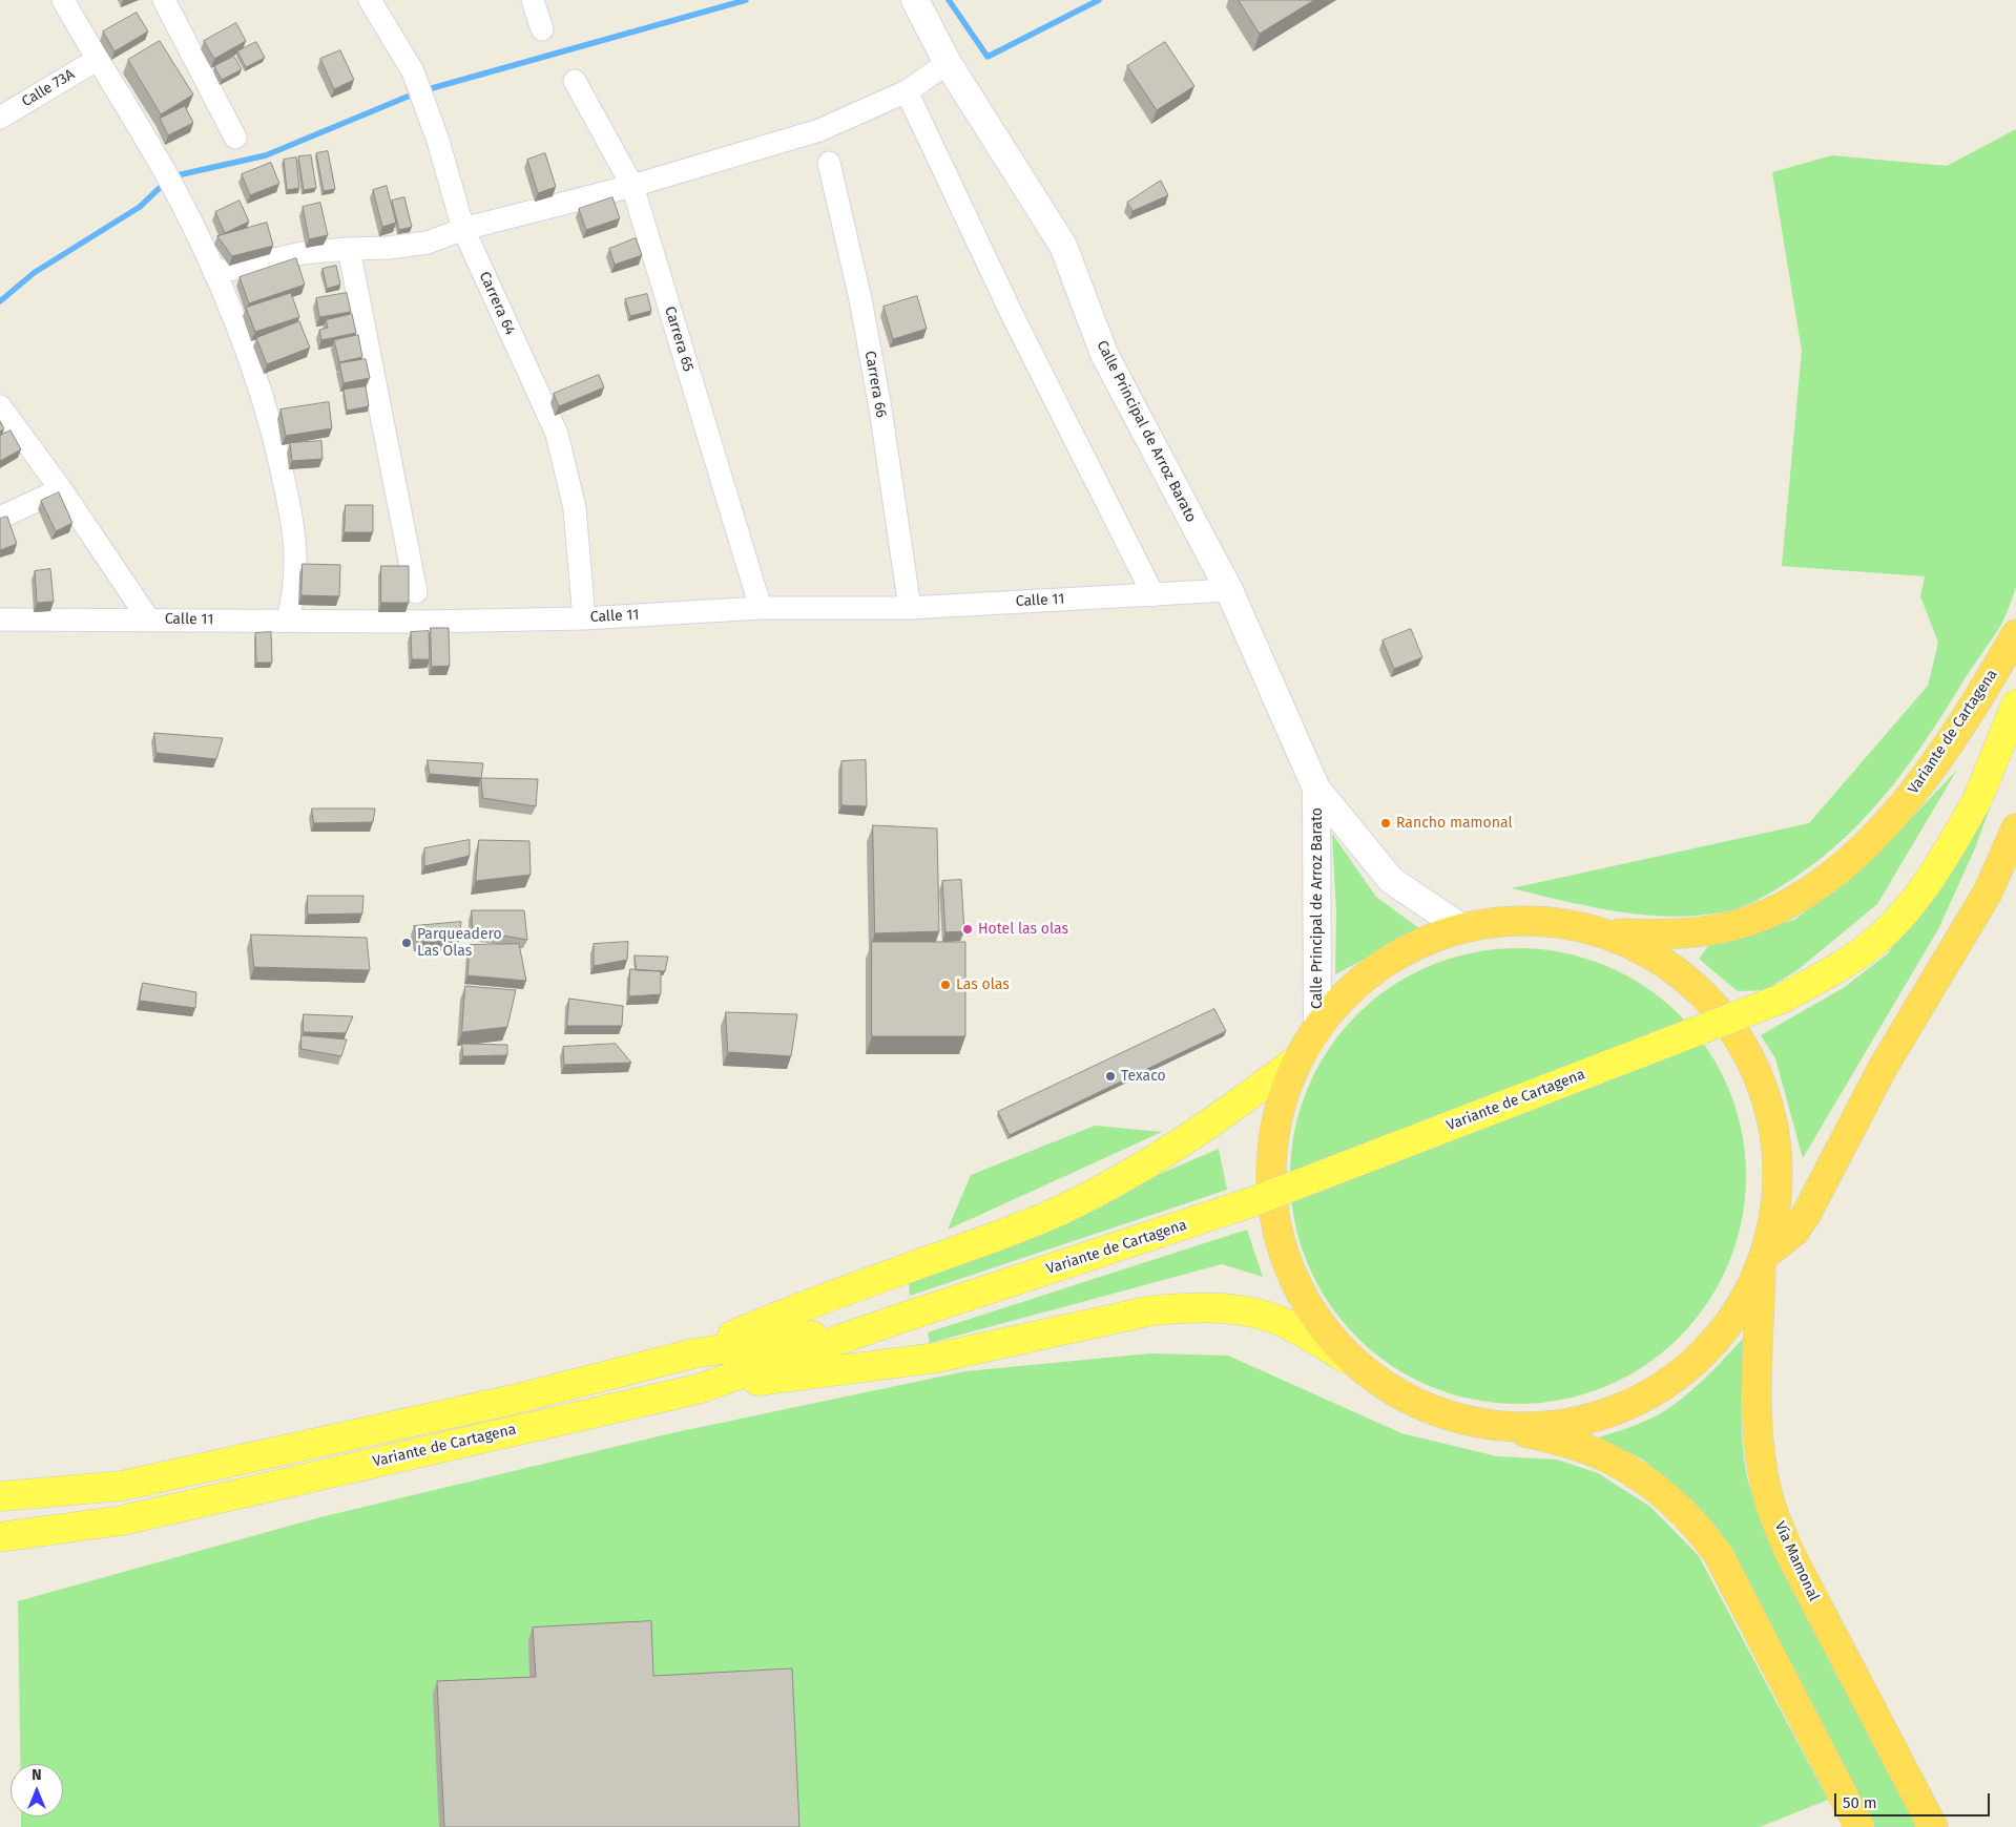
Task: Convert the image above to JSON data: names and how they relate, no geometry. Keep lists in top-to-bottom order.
{
  "streets": {
    "highway": ["Variante de Cartagena", "Vía Mamonal"],
    "street": [
      "Calle 73A",
      "Carrera 64",
      "Carrera 65",
      "Carrera 66",
      "Calle Principal de Arroz Barato",
      "Calle 11"
    ]
  },
  "crossings": [
    ["Carrera 64", "Calle 11"],
    ["Carrera 65", "Calle 11"],
    ["Carrera 66", "Calle 11"],
    ["Calle Principal de Arroz Barato", "Calle 11"]
  ],
  "places": [
    "Rancho mamonal",
    "Hotel las olas",
    "Parqueadero Las Olas",
    "Las olas",
    "Texaco"
  ],
  "scale_bar": "50 m",
  "north": "top"
}
